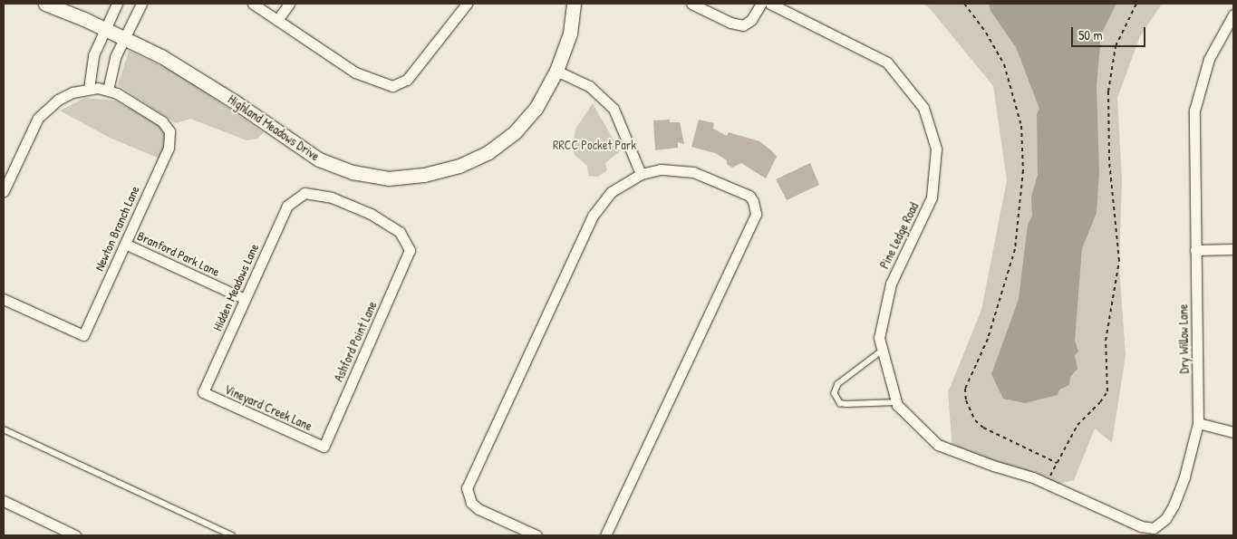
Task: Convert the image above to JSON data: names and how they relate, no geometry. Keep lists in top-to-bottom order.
{
  "streets": {
    "street": [
      "Highland Meadows Drive",
      "Newton Branch Lane",
      "Pine Ledge Road",
      "Branford Park Lane",
      "Hidden Meadows Lane",
      "Dry Willow Lane",
      "Ashford Point Lane",
      "Vineyard Creek Lane"
    ]
  },
  "crossings": [
    ["Newton Branch Lane", "Branford Park Lane"],
    ["Pine Ledge Road", "Dry Willow Lane"],
    ["Branford Park Lane", "Hidden Meadows Lane"],
    ["Hidden Meadows Lane", "Ashford Point Lane"],
    ["Hidden Meadows Lane", "Vineyard Creek Lane"],
    ["Ashford Point Lane", "Vineyard Creek Lane"]
  ],
  "parks": ["RRCC Pocket Park"],
  "scale_bar": "50 m"
}
